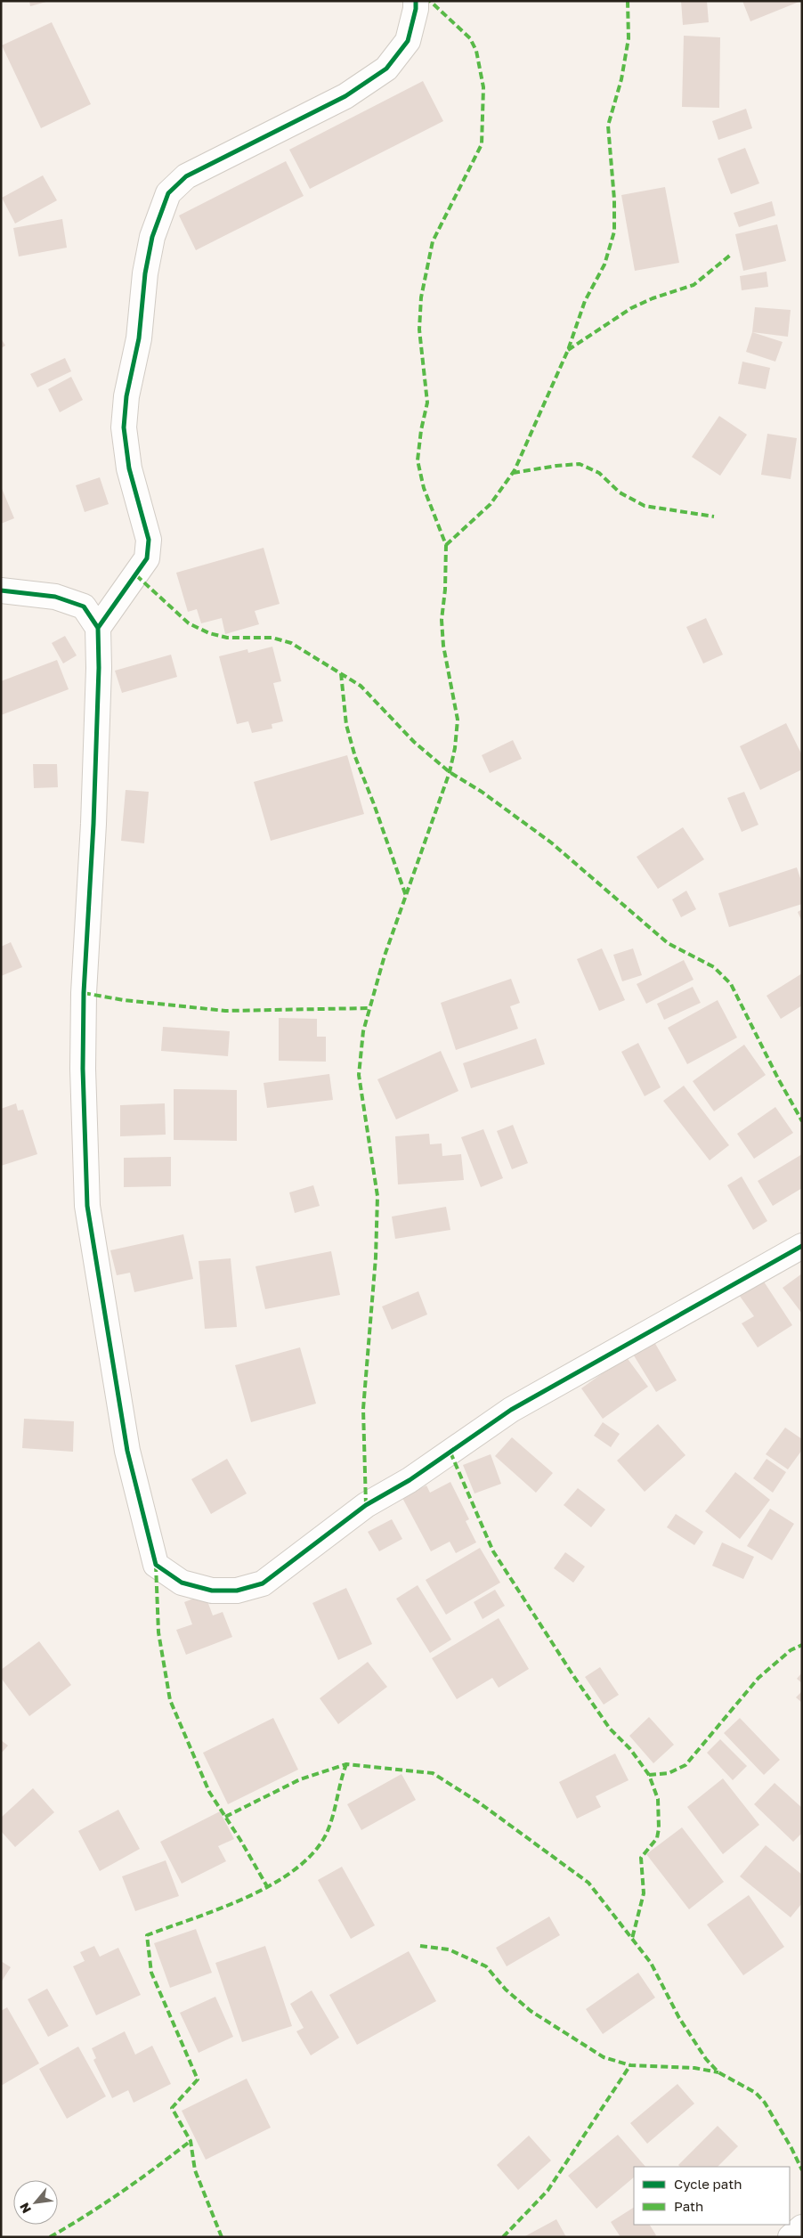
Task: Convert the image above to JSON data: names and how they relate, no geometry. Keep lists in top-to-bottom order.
{
  "legend": ["Cycle path", "Path"],
  "north": "bottom left"
}
